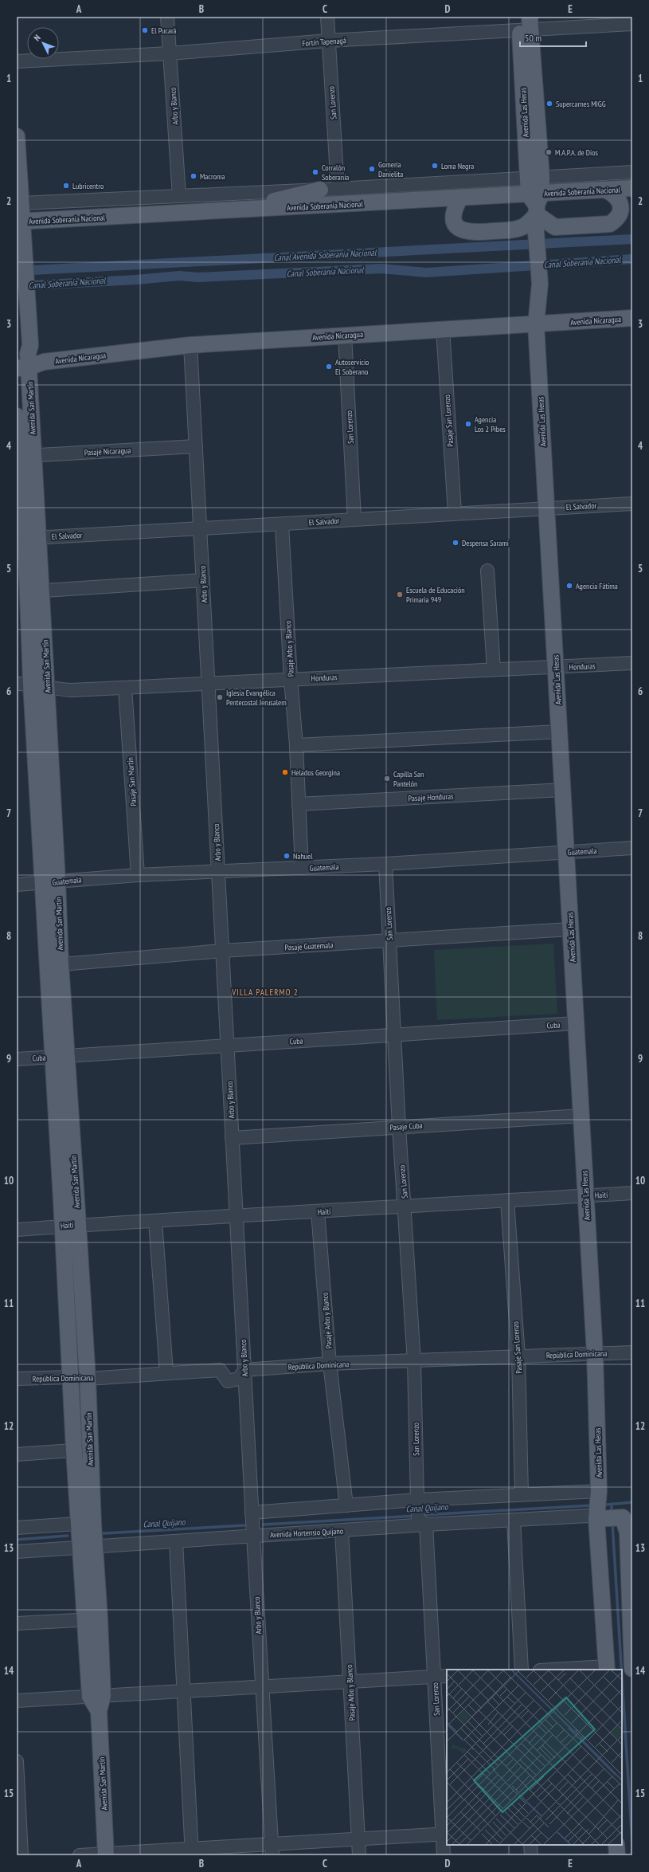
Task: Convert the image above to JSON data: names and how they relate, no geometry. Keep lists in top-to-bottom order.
{
  "streets": {
    "main road": [
      "Avenida Las Heras",
      "Avenida Soberanía Nacional",
      "Avenida Nicaragua",
      "Avenida San Martín"
    ],
    "street": [
      "Fortín Tapenagá",
      "San Lorenzo",
      "Arbo y Blanco",
      "Pasaje San Lorenzo",
      "Pasaje Nicaragua",
      "El Salvador",
      "Pasaje Arbo y Blanco",
      "Honduras",
      "Pasaje San Martín",
      "Pasaje Honduras",
      "Guatemala",
      "Pasaje Guatemala",
      "Cuba",
      "Pasaje Cuba",
      "Haití",
      "República Dominicana",
      "Avenida Hortensio Quijano"
    ]
  },
  "crossings": [
    ["Fortín Tapenagá", "San Lorenzo"],
    ["Fortín Tapenagá", "Arbo y Blanco"],
    ["Fortín Tapenagá", "Avenida Las Heras"],
    ["San Lorenzo", "Avenida Soberanía Nacional"],
    ["San Lorenzo", "Avenida Nicaragua"],
    ["San Lorenzo", "El Salvador"],
    ["San Lorenzo", "Guatemala"],
    ["San Lorenzo", "Pasaje Guatemala"],
    ["San Lorenzo", "Cuba"],
    ["San Lorenzo", "Pasaje Cuba"],
    ["San Lorenzo", "Haití"],
    ["San Lorenzo", "República Dominicana"],
    ["San Lorenzo", "Avenida Hortensio Quijano"],
    ["Arbo y Blanco", "Avenida Soberanía Nacional"],
    ["Arbo y Blanco", "Avenida Nicaragua"],
    ["Arbo y Blanco", "Pasaje Nicaragua"],
    ["Arbo y Blanco", "El Salvador"],
    ["Arbo y Blanco", "Honduras"],
    ["Arbo y Blanco", "Guatemala"],
    ["Arbo y Blanco", "Pasaje Guatemala"],
    ["Arbo y Blanco", "Cuba"],
    ["Arbo y Blanco", "Pasaje Cuba"],
    ["Arbo y Blanco", "Haití"],
    ["Arbo y Blanco", "República Dominicana"],
    ["Arbo y Blanco", "Avenida Hortensio Quijano"],
    ["Avenida Las Heras", "Avenida Soberanía Nacional"],
    ["Avenida Las Heras", "Avenida Nicaragua"],
    ["Avenida Las Heras", "El Salvador"],
    ["Avenida Las Heras", "Honduras"],
    ["Avenida Las Heras", "Pasaje Honduras"],
    ["Avenida Las Heras", "Guatemala"],
    ["Avenida Las Heras", "Pasaje Guatemala"],
    ["Avenida Las Heras", "Cuba"],
    ["Avenida Las Heras", "Pasaje Cuba"],
    ["Avenida Las Heras", "Haití"],
    ["Avenida Las Heras", "República Dominicana"],
    ["Avenida Las Heras", "Avenida Hortensio Quijano"],
    ["Avenida Soberanía Nacional", "Avenida San Martín"],
    ["Avenida Nicaragua", "Avenida San Martín"],
    ["Avenida Nicaragua", "Pasaje San Lorenzo"],
    ["Avenida San Martín", "Pasaje Nicaragua"],
    ["Avenida San Martín", "El Salvador"],
    ["Avenida San Martín", "Honduras"],
    ["Avenida San Martín", "Guatemala"],
    ["Avenida San Martín", "Pasaje Guatemala"],
    ["Avenida San Martín", "Cuba"],
    ["Avenida San Martín", "Haití"],
    ["Avenida San Martín", "República Dominicana"],
    ["Avenida San Martín", "Avenida Hortensio Quijano"],
    ["Pasaje San Lorenzo", "El Salvador"],
    ["Pasaje San Lorenzo", "Haití"],
    ["Pasaje San Lorenzo", "República Dominicana"],
    ["Pasaje San Lorenzo", "Avenida Hortensio Quijano"],
    ["El Salvador", "Pasaje Arbo y Blanco"],
    ["Pasaje Arbo y Blanco", "Honduras"],
    ["Pasaje Arbo y Blanco", "Pasaje Honduras"],
    ["Pasaje Arbo y Blanco", "Guatemala"],
    ["Pasaje Arbo y Blanco", "Haití"],
    ["Pasaje Arbo y Blanco", "República Dominicana"],
    ["Pasaje Arbo y Blanco", "Avenida Hortensio Quijano"],
    ["Honduras", "Pasaje San Martín"],
    ["Pasaje San Martín", "Guatemala"]
  ],
  "districts": ["VILLA PALERMO 2"],
  "water": ["Canal Avenida Soberanía Nacional", "Canal Soberanía Nacional", "Canal Quijano"],
  "places": [
    "El Pucará",
    "Supercarnes MIGG",
    "M.A.P.A. de Dios",
    "Loma Negra",
    "Gomería Danielita",
    "Corralón Soberanía",
    "Macroma",
    "Lubricentro",
    "Autoservicio El Soberano",
    "Agencia Los 2 Pibes",
    "Despensa Sarami",
    "Agencia Fátima",
    "Escuela de Educación Primaria 949",
    "Iglesia Evangélica Pentecostal Jerusalem",
    "Helados Georgina",
    "Capilla San Pantelón",
    "Nahuel"
  ],
  "scale_bar": "50 m",
  "north": "top left",
  "grid": {
    "columns": [
      "A",
      "B",
      "C",
      "D",
      "E"
    ],
    "rows": [
      "1",
      "2",
      "3",
      "4",
      "5",
      "6",
      "7",
      "8",
      "9",
      "10",
      "11",
      "12",
      "13",
      "14",
      "15"
    ]
  }
}
